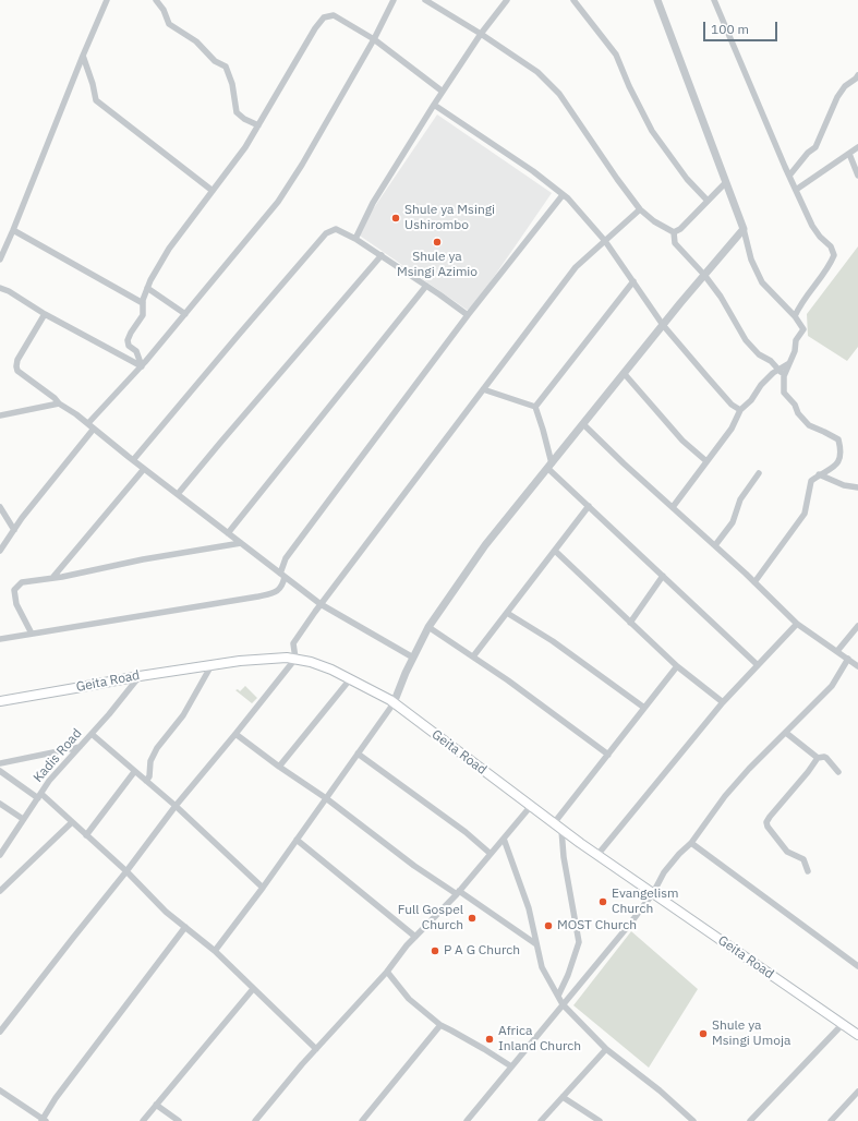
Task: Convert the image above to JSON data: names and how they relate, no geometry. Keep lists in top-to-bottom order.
{
  "streets": {
    "main road": ["Geita Road"],
    "street": ["Kadis Road"]
  },
  "crossings": [
    ["Geita Road", "Kadis Road"]
  ],
  "places": [
    "Shule ya Msingi Ushirombo",
    "Shule ya Msingi Azimio",
    "Evangelism Church",
    "Full Gospel Church",
    "MOST Church",
    "P A G Church",
    "Shule ya Msingi Umoja",
    "Africa Inland Church"
  ],
  "scale_bar": "100 m"
}
